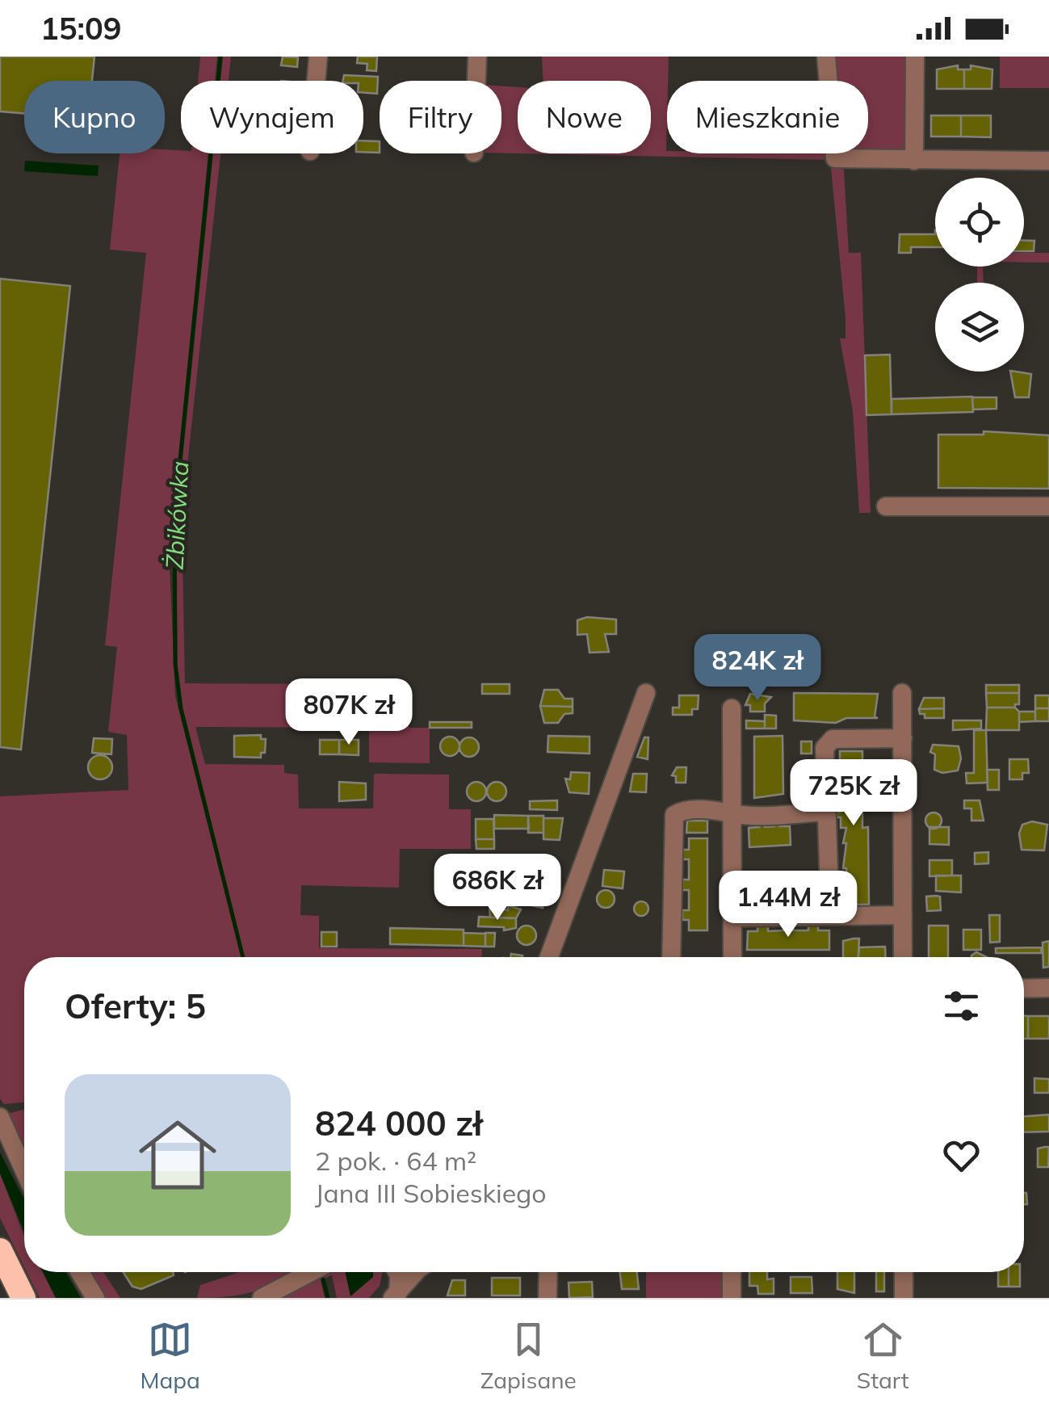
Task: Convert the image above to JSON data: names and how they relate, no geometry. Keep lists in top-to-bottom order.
{
  "water": ["Żbikówka"],
  "page": {
    "status": "15:09",
    "chip": [
      "Kupno",
      "Wynajem",
      "Filtry",
      "Nowe",
      "Mieszkanie"
    ],
    "price": [
      "824K zł",
      "807K zł",
      "725K zł",
      "686K zł",
      "1.44M zł"
    ],
    "heading": "Oferty: 5",
    "list": [
      {
        "name": "824 000 zł",
        "note": "2 pok. · 64 m² · Jana III Sobieskiego"
      }
    ],
    "tabs": ["Mapa", "Zapisane", "Start"]
  }
}
